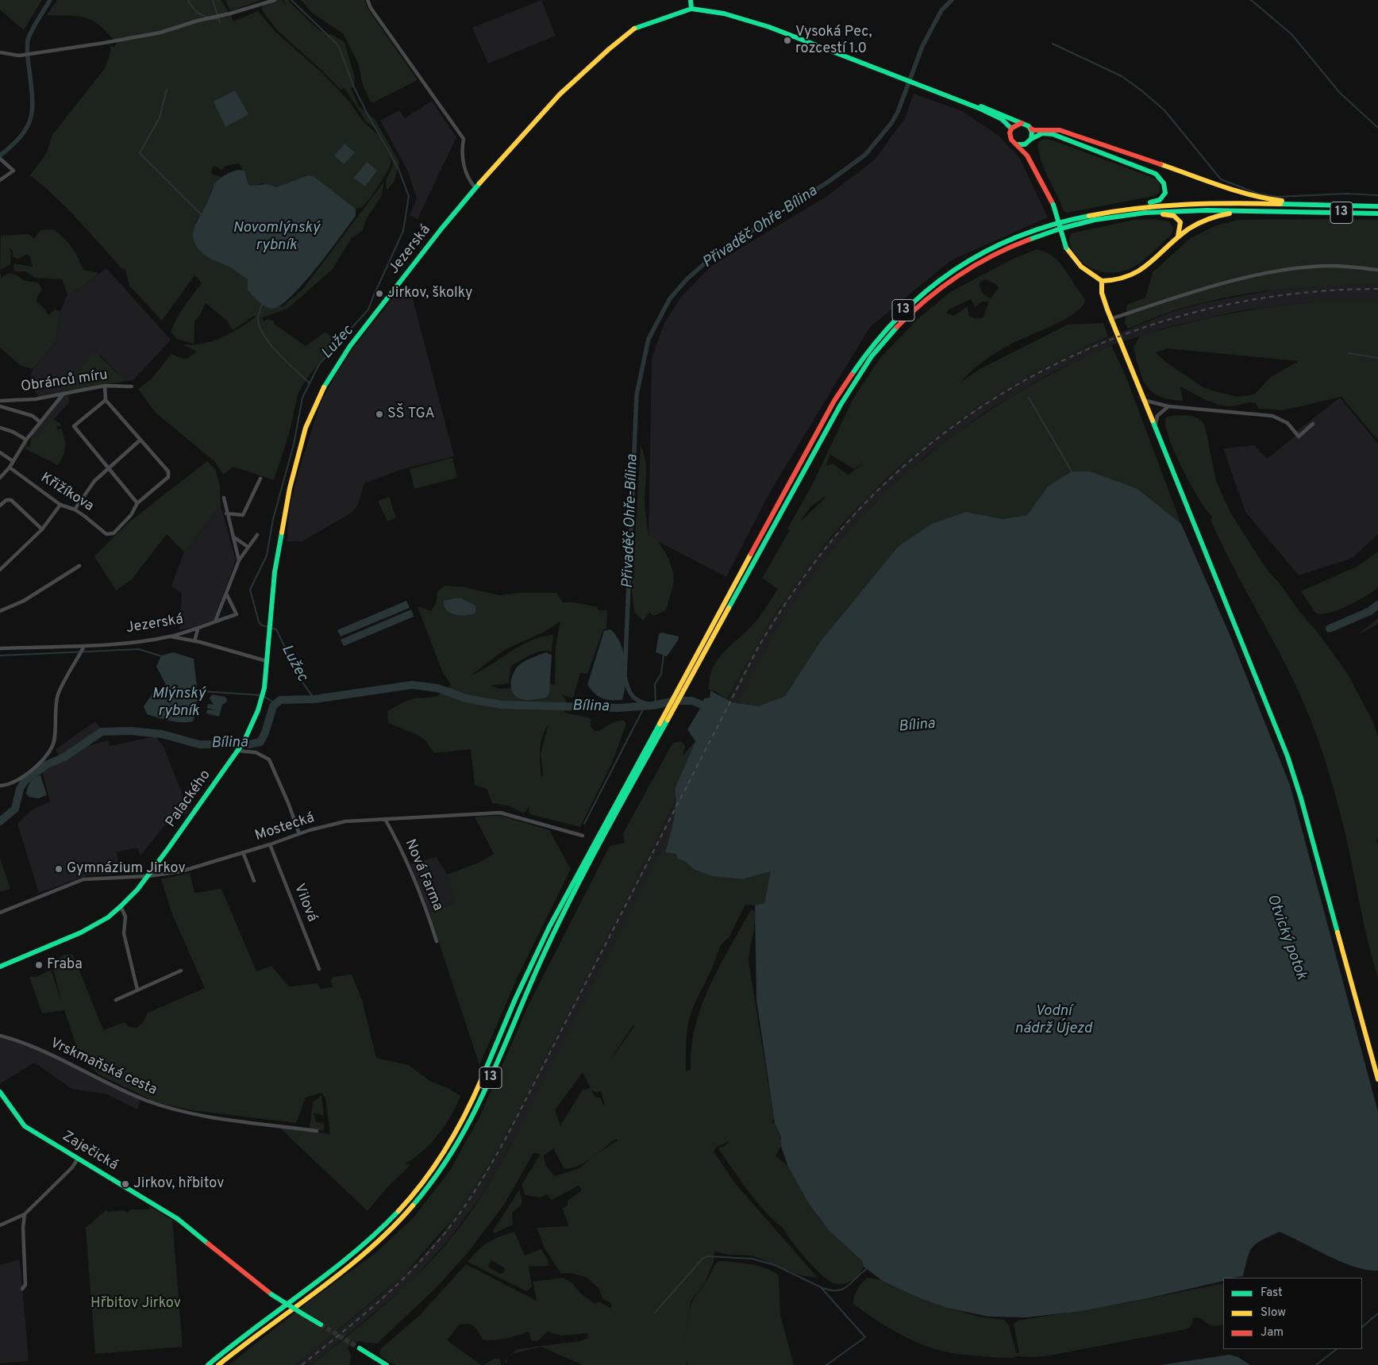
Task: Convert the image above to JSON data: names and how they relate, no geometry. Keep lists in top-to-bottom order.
{
  "streets": {
    "main road": [
      "13",
      "Jezerská",
      "Palackého",
      "Zaječická"
    ],
    "street": [
      "Obránců míru",
      "Křižíkova",
      "Mostecká",
      "Nová Farma",
      "Vilová",
      "Vrskmaňská cesta"
    ]
  },
  "crossings": [
    ["Jezerská", "Palackého"],
    ["Palackého", "Mostecká"],
    ["Mostecká", "Nová Farma"],
    ["Mostecká", "Vilová"]
  ],
  "water": [
    "Přivaděč Ohře-Bílina",
    "Novomlýnský rybník",
    "Lužec",
    "Mlýnský rybník",
    "Bílina",
    "Otvický potok",
    "Vodní nádrž Újezd"
  ],
  "parks": ["Hřbitov Jirkov"],
  "places": [
    "Vysoká Pec, rozcestí 1.0",
    "Jirkov, školky",
    "SŠ TGA",
    "Gymnázium Jirkov",
    "Fraba",
    "Jirkov, hřbitov"
  ],
  "legend": ["Fast", "Slow", "Jam"]
}
